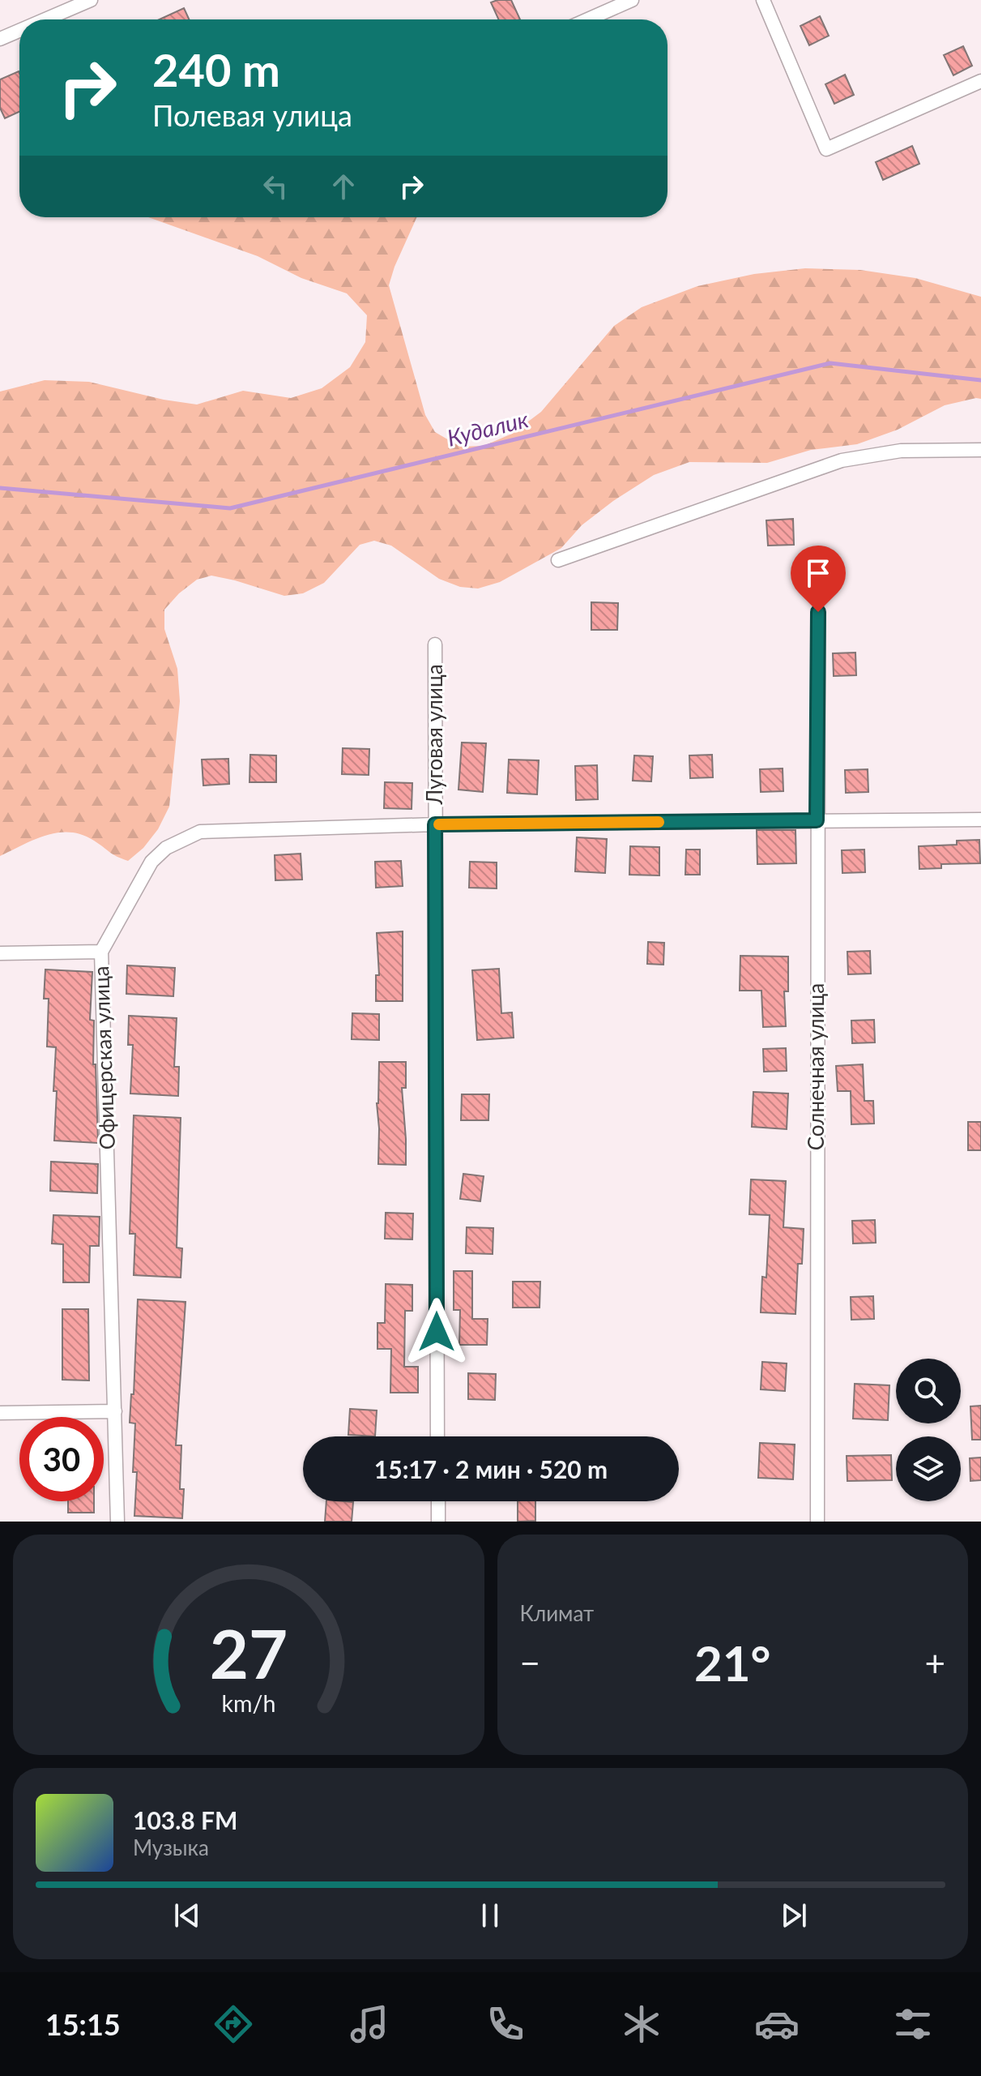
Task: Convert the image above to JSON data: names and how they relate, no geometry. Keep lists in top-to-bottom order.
{
  "streets": {
    "street": ["Луговая улица", "Офицерская улица", "Солнечная улица"]
  },
  "crossings": [
    ["Луговая улица", "Офицерская улица"],
    ["Офицерская улица", "Солнечная улица"]
  ],
  "water": ["Кудалик"],
  "page": {
    "turn": ["240 m", "Полевая улица"],
    "limit": "30",
    "trip": "15:17 · 2 мин · 520 m",
    "tile": "Климат",
    "heat": ["−", "21°", "+"],
    "song": ["103.8 FM", "Музыка"],
    "tabs": "15:15",
    "gauge": ["27", "km/h"]
  }
}
